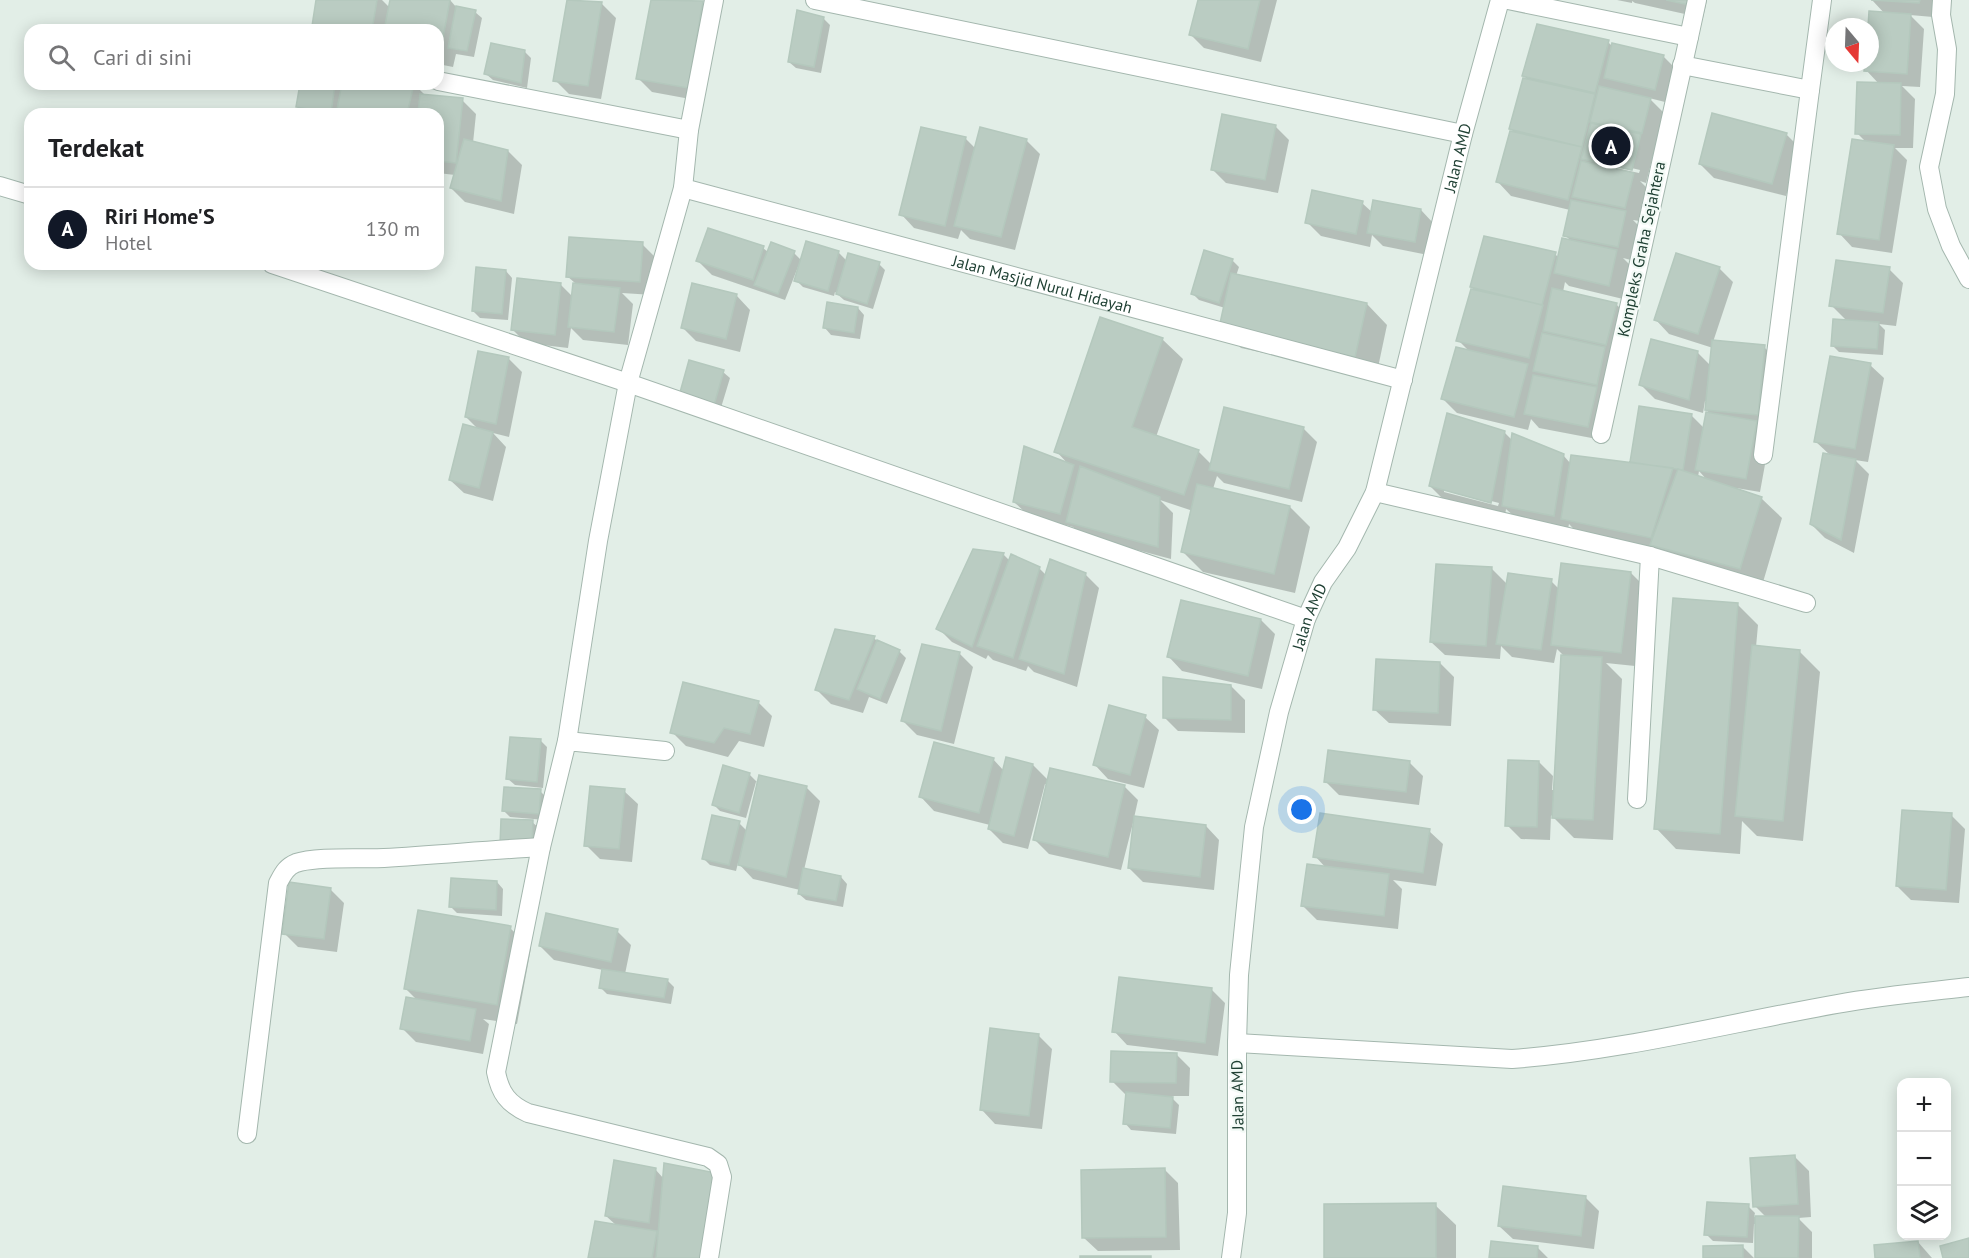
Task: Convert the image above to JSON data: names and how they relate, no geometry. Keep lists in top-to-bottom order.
{
  "streets": {
    "street": ["Jalan AMD", "Kompleks Graha Sejahtera", "Jalan Masjid Nurul Hidayah"]
  },
  "crossings": [
    ["Jalan AMD", "Jalan Masjid Nurul Hidayah"]
  ],
  "north": "bottom",
  "page": {
    "search": "Cari di sini",
    "heading": "Terdekat",
    "pins": "A",
    "list": [
      {
        "mark": "A",
        "name": "Riri Home'S",
        "note": "Hotel",
        "value": "130 m"
      }
    ],
    "map_buttons": ["+", "−"]
  }
}
